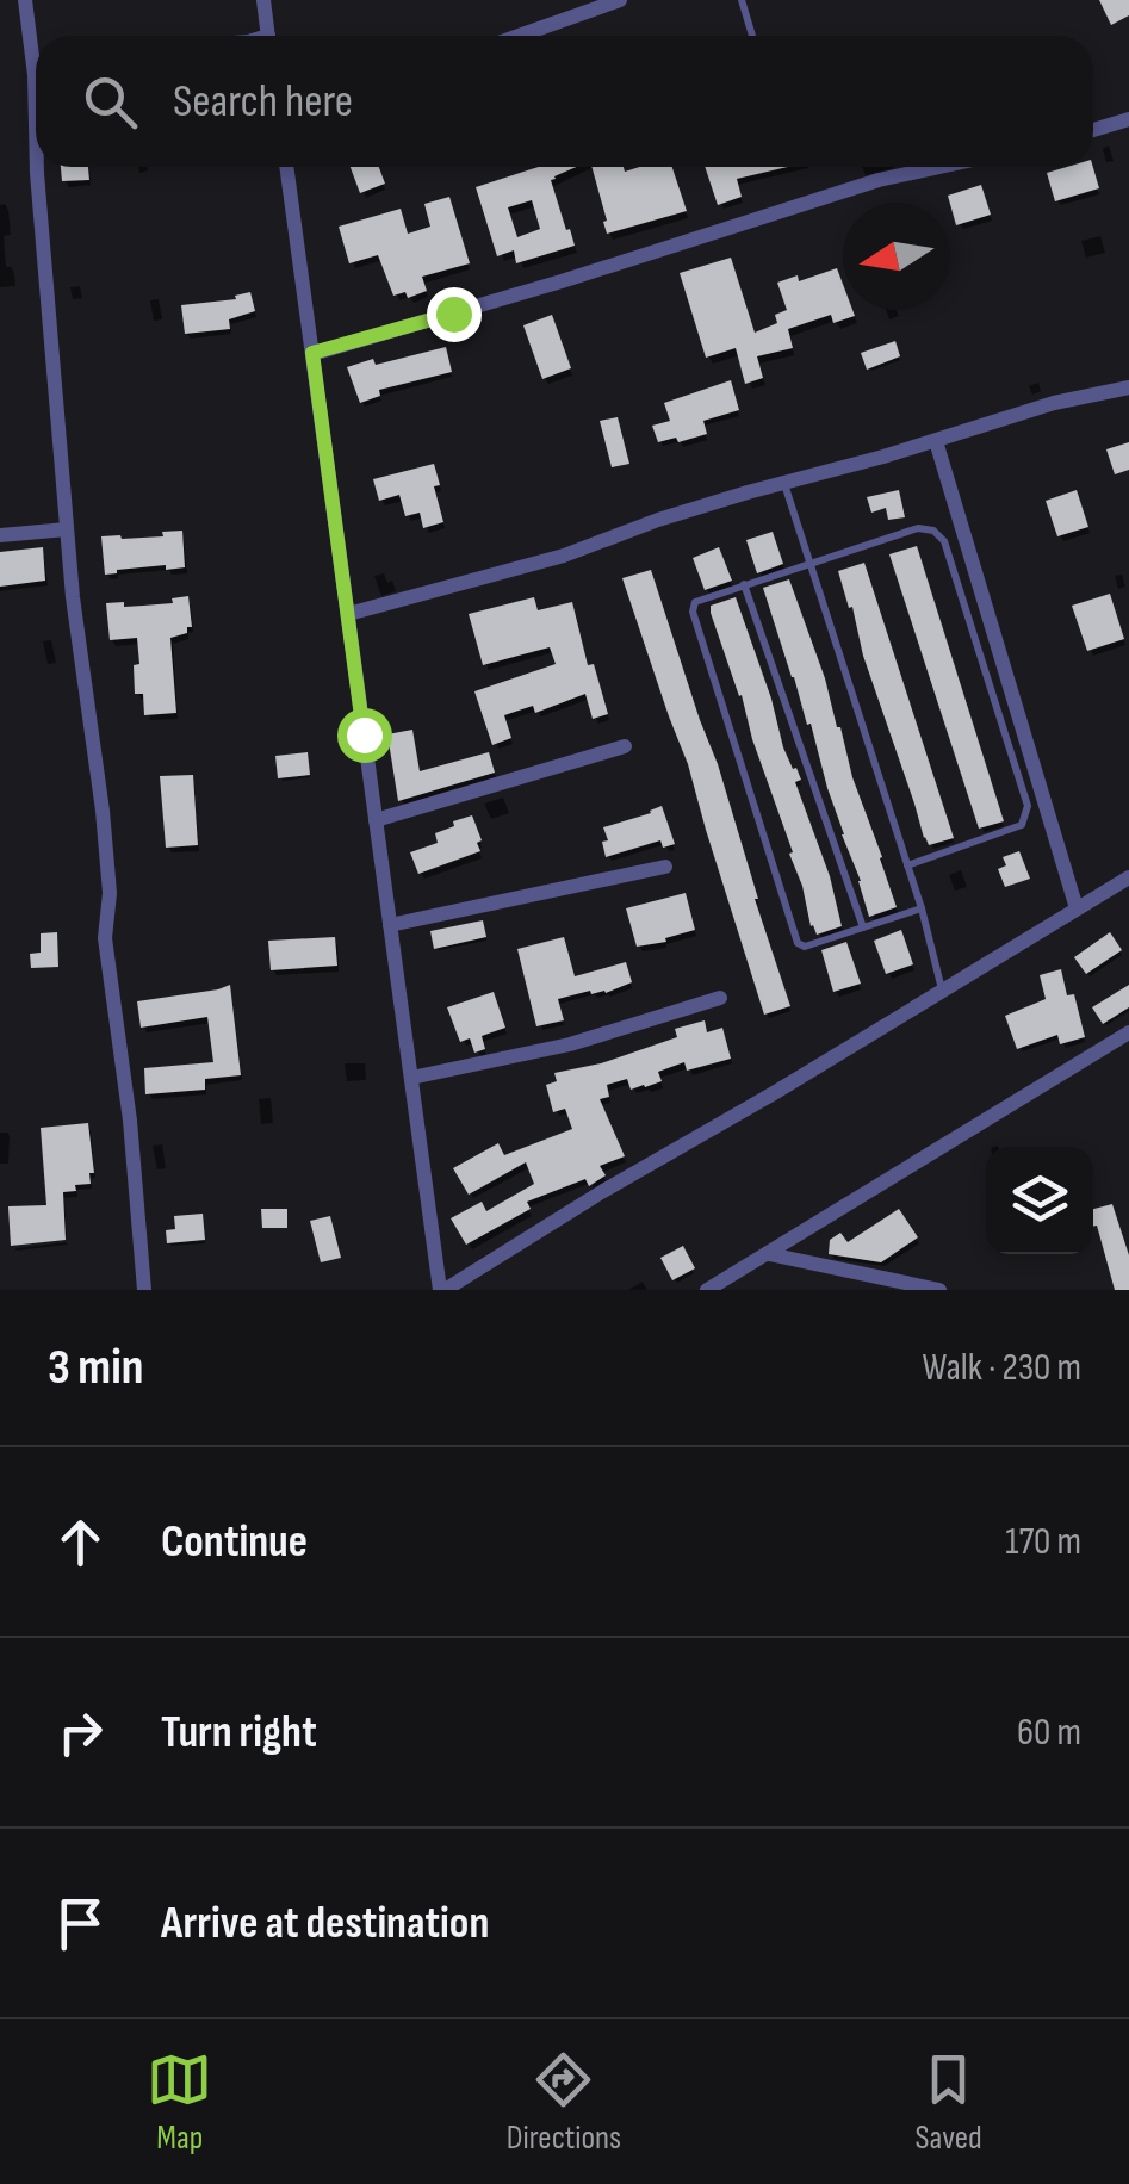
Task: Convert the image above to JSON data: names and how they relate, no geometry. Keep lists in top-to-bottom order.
{
  "north": "left",
  "page": {
    "search": "Search here",
    "heading": ["3 min", "Walk · 230 m"],
    "list": [
      ["Continue", "170 m"],
      ["Turn right", "60 m"],
      "Arrive at destination"
    ],
    "nav": ["Map", "Directions", "Saved"]
  }
}
